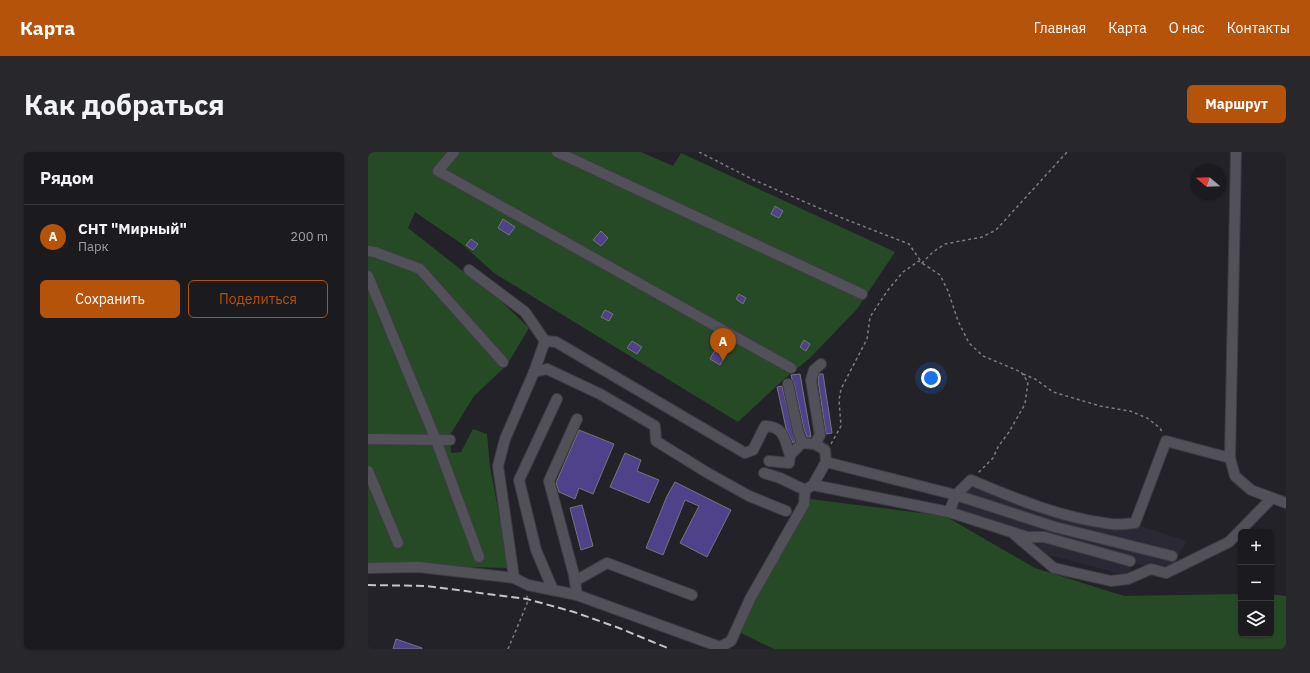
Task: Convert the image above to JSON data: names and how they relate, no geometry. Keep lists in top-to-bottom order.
{
  "north": "left",
  "page": {
    "header": "Карта",
    "nav": [
      "Главная",
      "Карта",
      "О нас",
      "Контакты"
    ],
    "buttons": [
      "Маршрут",
      ["Сохранить", "Поделиться"]
    ],
    "title": "Как добраться",
    "heading": "Рядом",
    "list": [
      {
        "mark": "A",
        "name": "СНТ \"Мирный\"",
        "note": "Парк",
        "value": "200 m"
      }
    ],
    "pins": "A",
    "map_buttons": ["+", "−"]
  }
}
